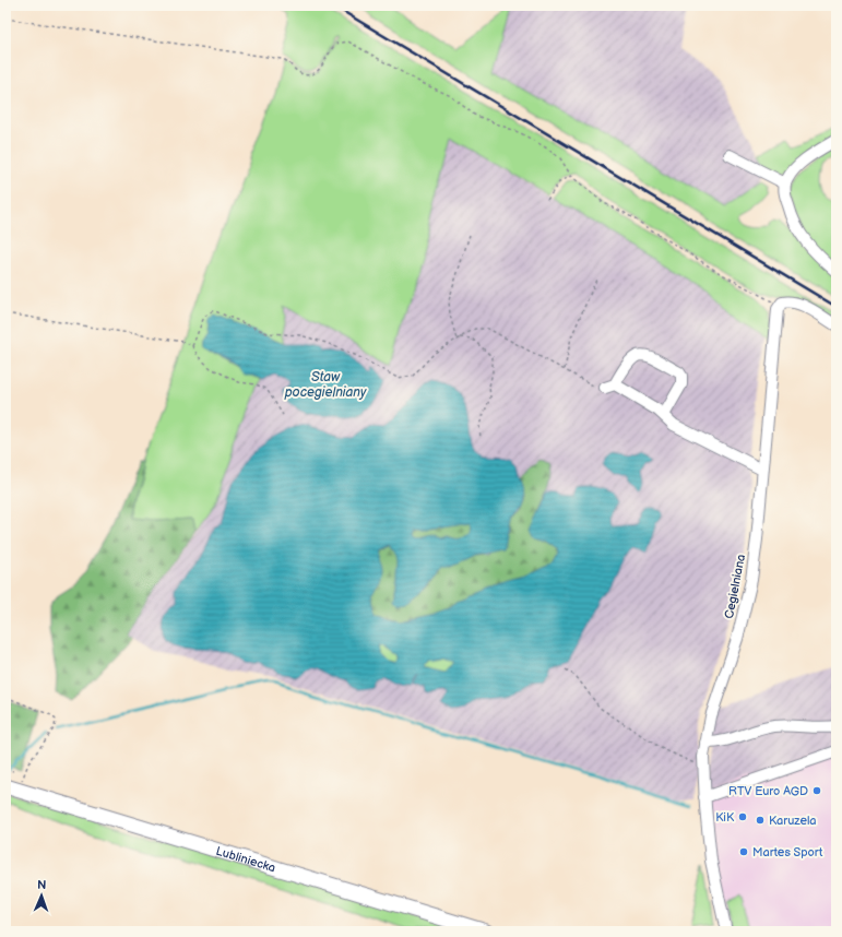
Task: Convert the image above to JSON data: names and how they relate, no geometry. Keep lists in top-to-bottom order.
{
  "streets": {
    "main road": ["Lubliniecka"],
    "street": ["Cegielniana"]
  },
  "water": ["Staw pocegielniany"],
  "places": [
    "RTV Euro AGD",
    "KiK",
    "Karuzela",
    "Martes Sport"
  ],
  "north": "top"
}
